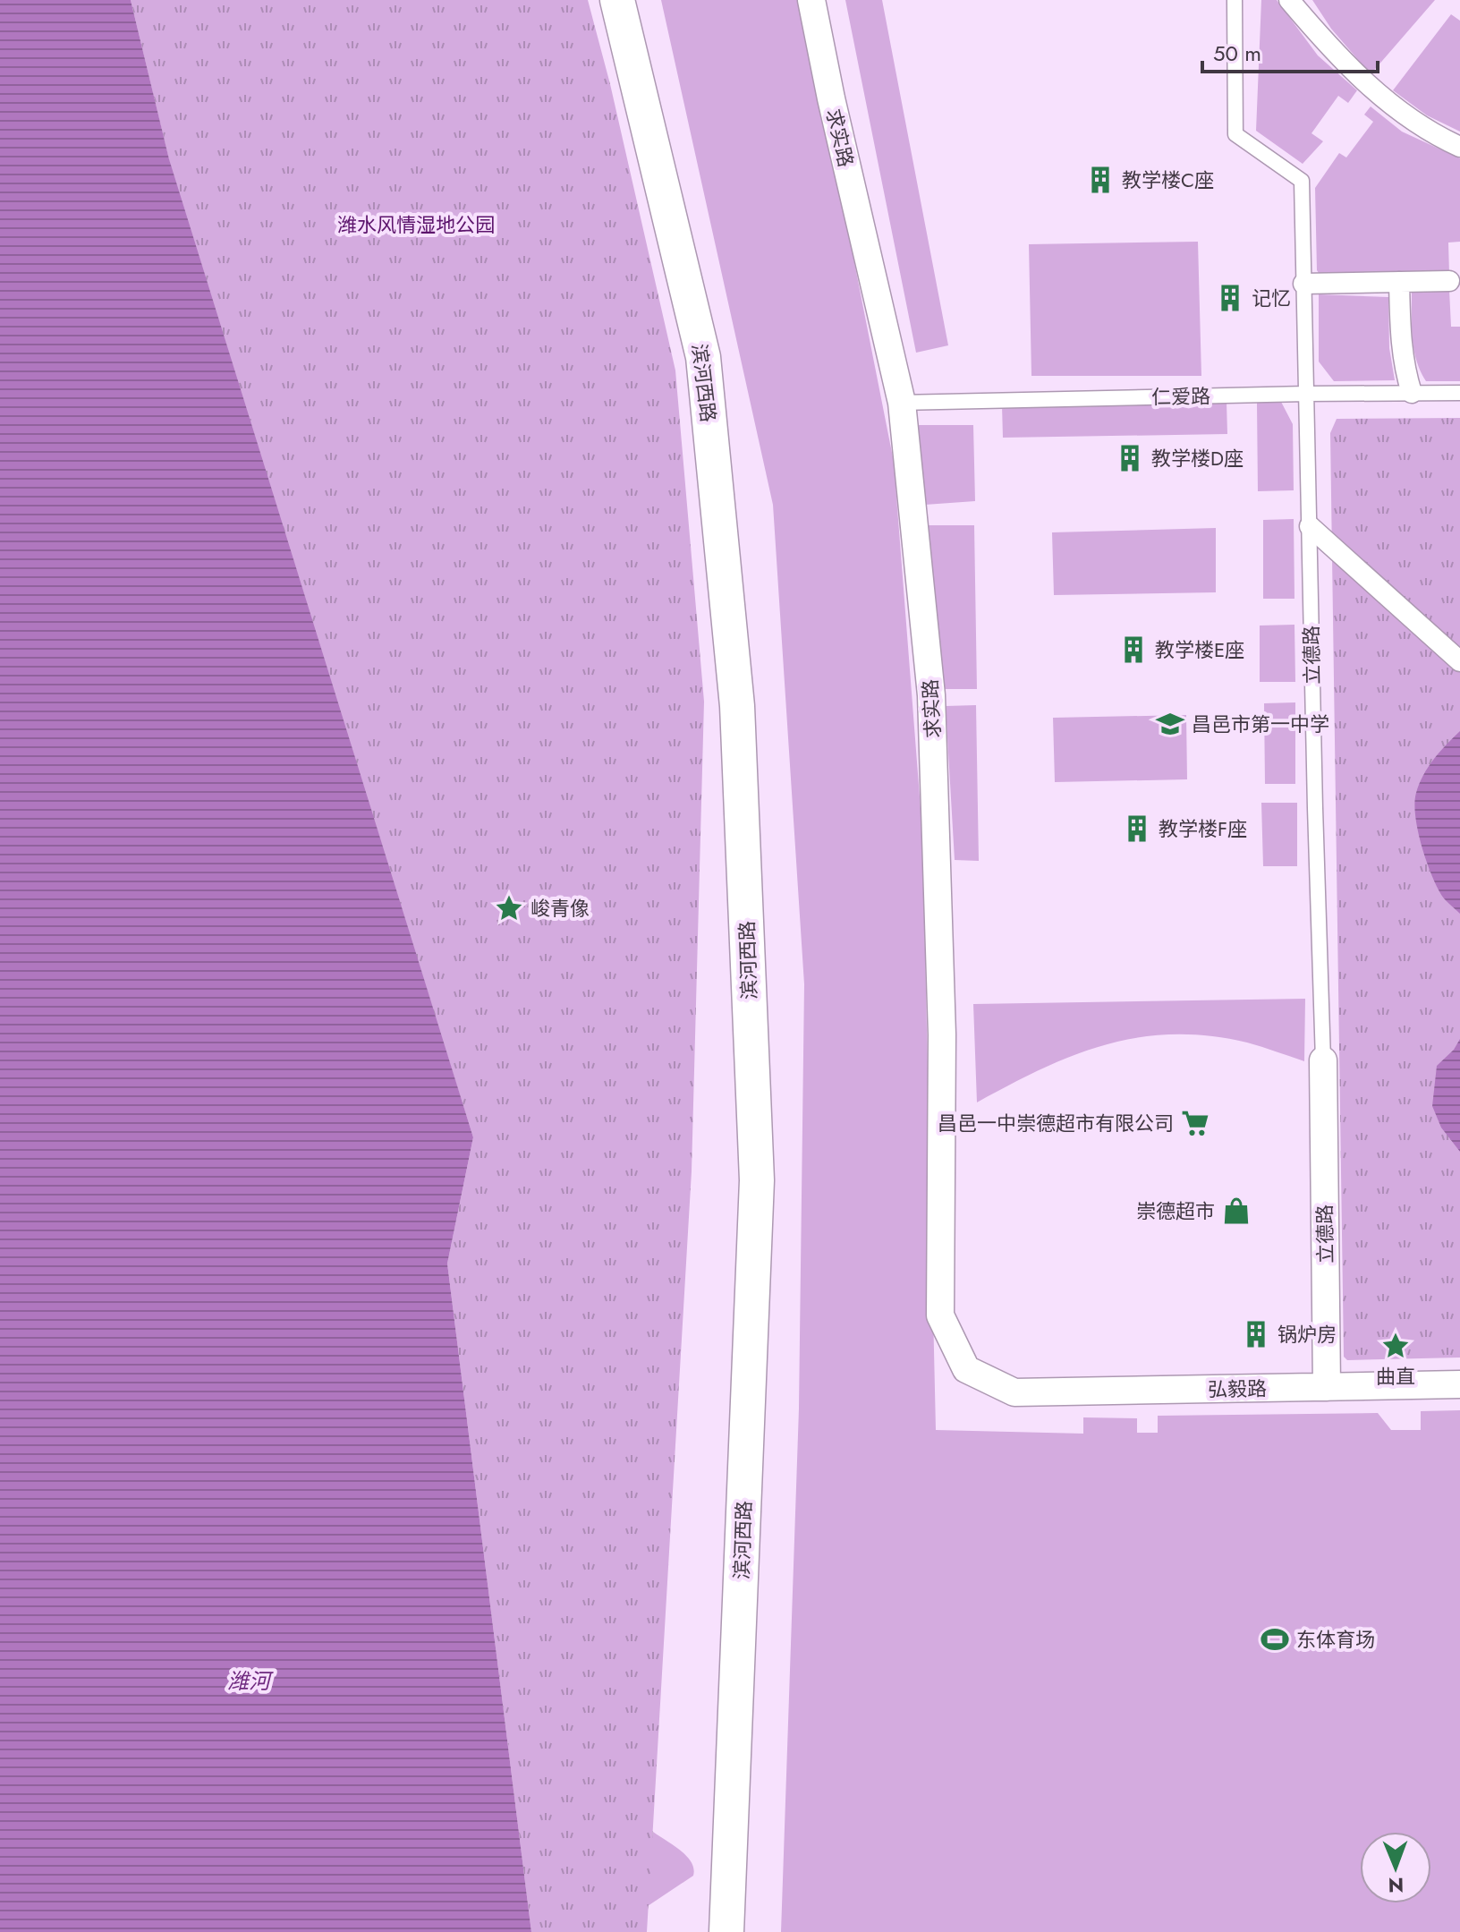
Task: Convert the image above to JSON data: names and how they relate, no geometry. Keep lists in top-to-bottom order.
{
  "streets": {
    "street": [
      "求实路",
      "滨河西路",
      "立德路",
      "弘毅路"
    ],
    "lane": ["仁爱路"]
  },
  "crossings": [
    ["求实路", "仁爱路"],
    ["求实路", "弘毅路"],
    ["仁爱路", "立德路"],
    ["立德路", "弘毅路"]
  ],
  "water": ["潍河"],
  "parks": ["潍水风情湿地公园"],
  "places": {
    "building": [
      "教学楼C座",
      "记忆",
      "教学楼D座",
      "教学楼E座",
      "教学楼F座",
      "锅炉房"
    ],
    "school or university": ["昌邑市第一中学"],
    "place": ["峻青像", "曲直"],
    "supermarket": ["昌邑一中崇德超市有限公司"],
    "shop": ["崇德超市"],
    "sports": ["东体育场"]
  },
  "scale_bar": "50 m",
  "north": "bottom"
}
